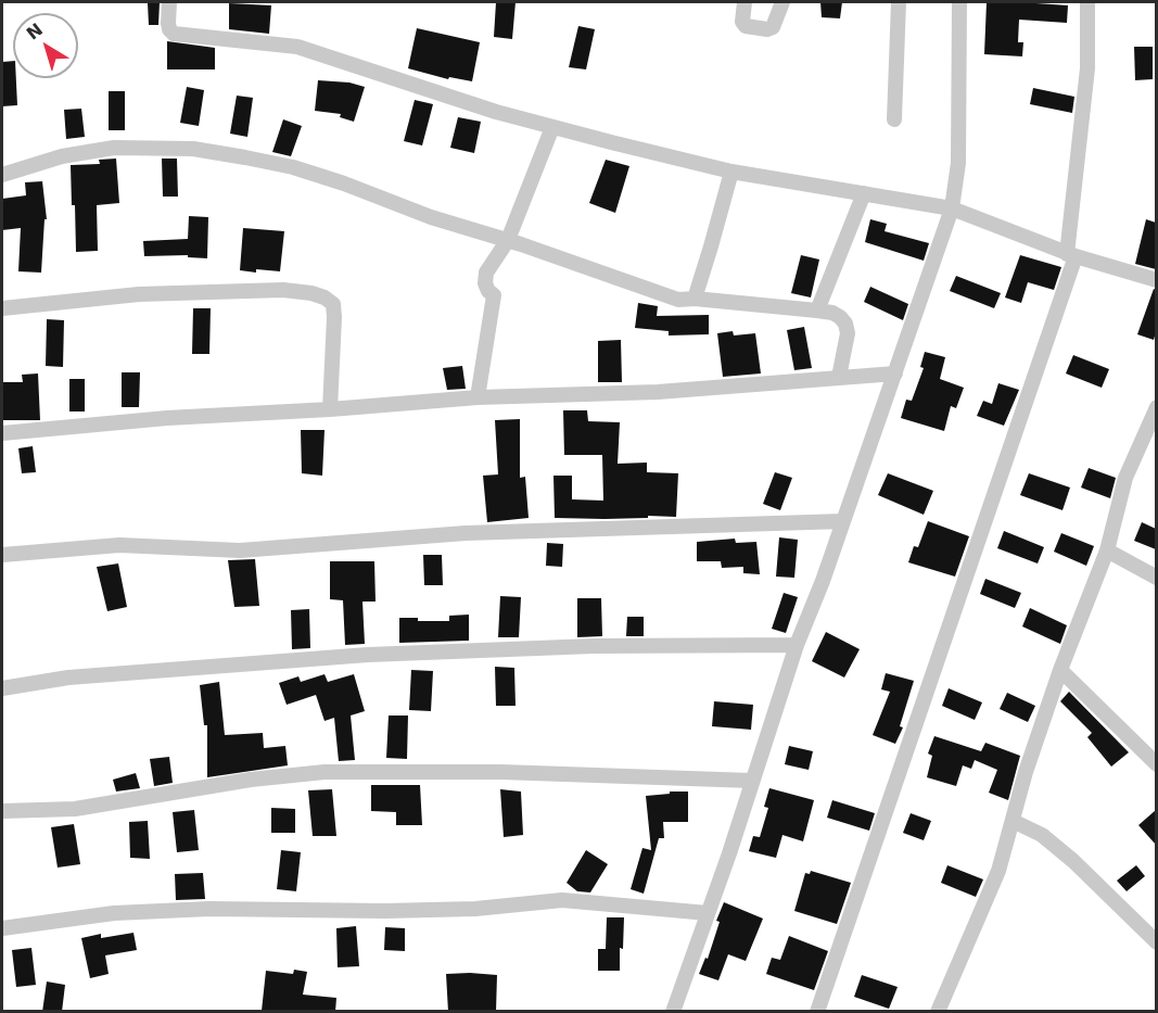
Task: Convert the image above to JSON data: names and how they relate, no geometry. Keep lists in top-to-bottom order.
{
  "north": "top left"
}
